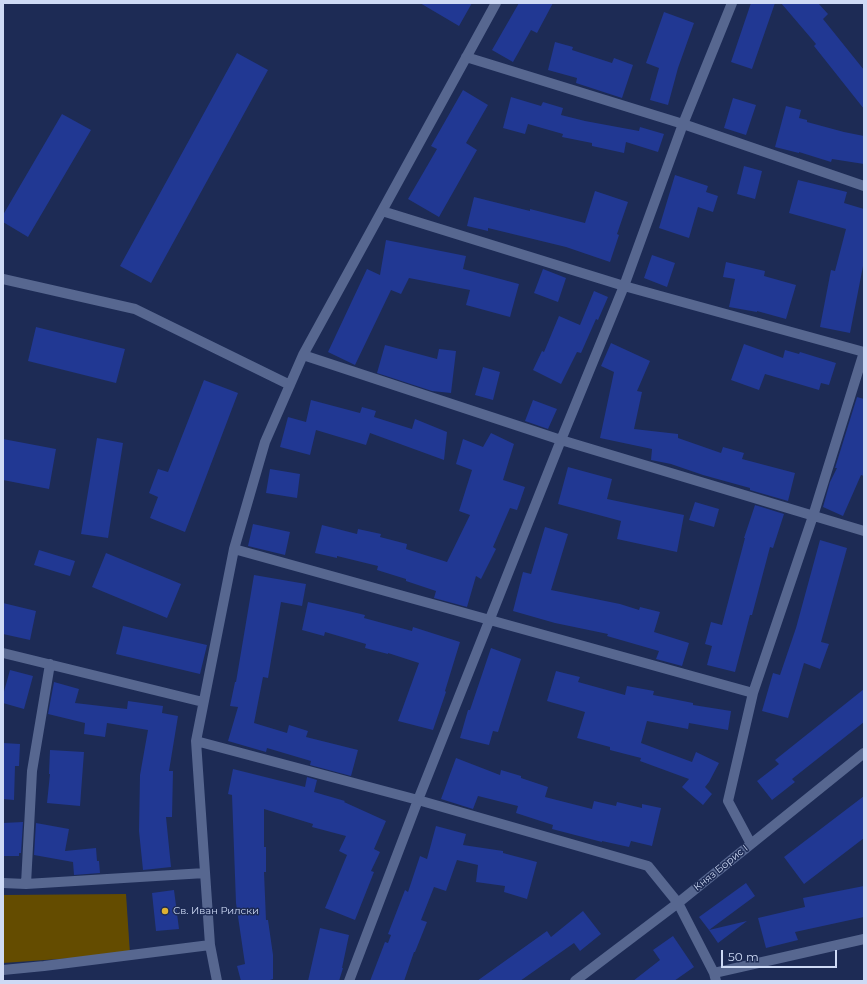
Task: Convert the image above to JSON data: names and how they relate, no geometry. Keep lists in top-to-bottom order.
{
  "streets": {
    "street": ["Княз Борис I"]
  },
  "places": ["Св. Иван Рилски"],
  "scale_bar": "50 m"
}
